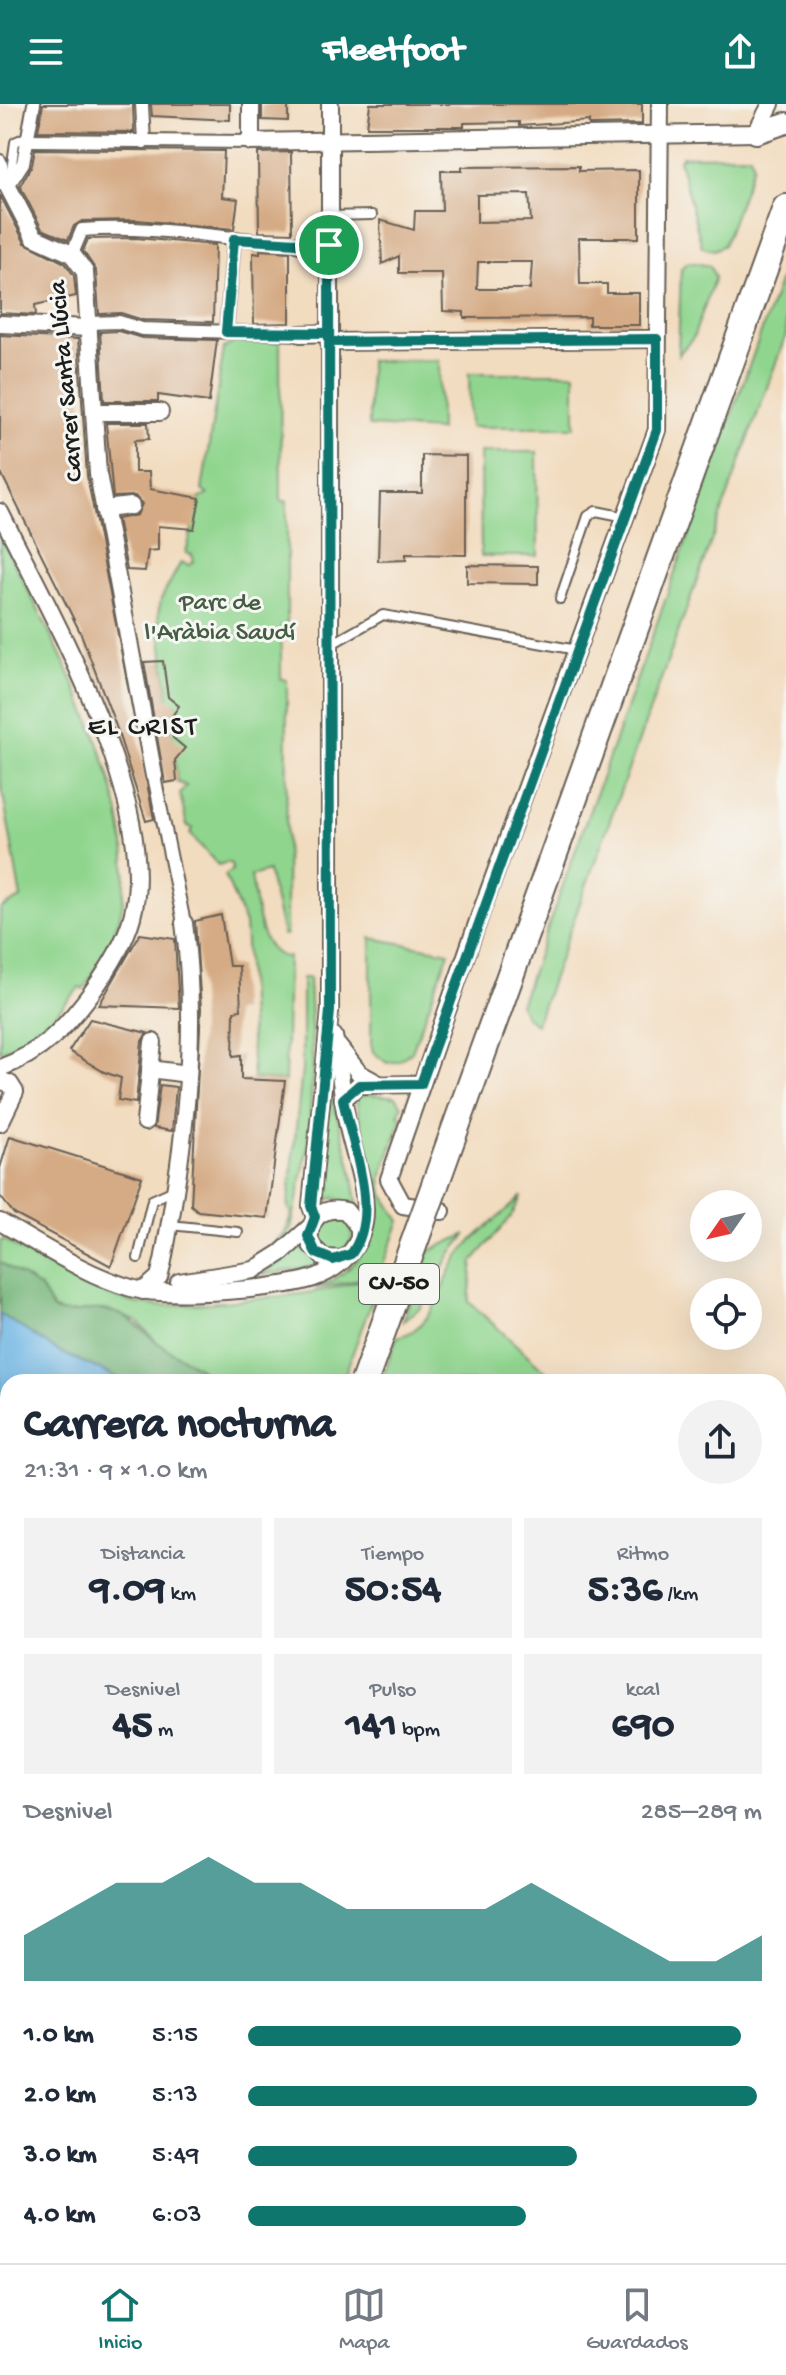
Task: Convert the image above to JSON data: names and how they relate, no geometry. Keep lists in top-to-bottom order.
{
  "streets": {
    "main road": ["CV-50"],
    "street": ["Carrer Santa Llúcia"]
  },
  "districts": ["EL CRIST"],
  "parks": ["Parc de l'Aràbia Saudí"],
  "north": "bottom left",
  "page": {
    "header": "Fleetfoot",
    "heading": ["Carrera nocturna", "21:31 · 9 × 1.0 km"],
    "stats": [
      ["Distancia", "9.09 km"],
      ["Tiempo", "50:54"],
      ["Ritmo", "5:36 /km"],
      ["Desnivel", "45 m"],
      ["Pulso", "141 bpm"],
      ["kcal", "690"]
    ],
    "chart": ["Desnivel", "285–289 m"],
    "list": [
      {
        "name": "1.0 km",
        "note": "5:15"
      },
      {
        "name": "2.0 km",
        "note": "5:13"
      },
      {
        "name": "3.0 km",
        "note": "5:49"
      },
      {
        "name": "4.0 km",
        "note": "6:03"
      }
    ],
    "tabs": ["Inicio", "Mapa", "Guardados"]
  }
}
